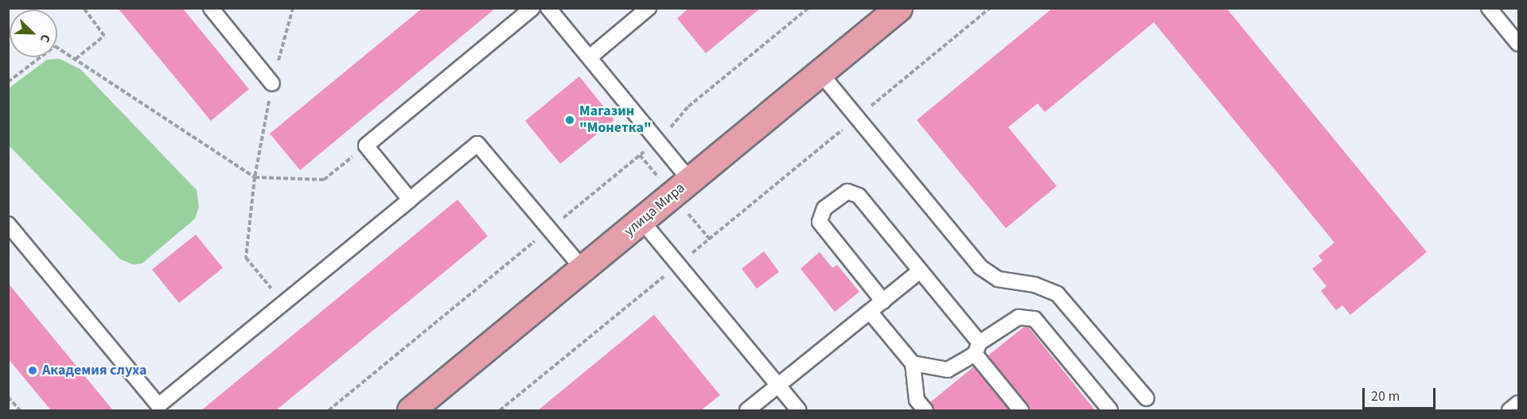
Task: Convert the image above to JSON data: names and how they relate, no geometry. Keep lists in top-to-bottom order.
{
  "streets": {
    "main road": ["улица Мира"]
  },
  "places": ["Магазин \"Монетка\"", "Академия слуха"],
  "scale_bar": "20 m",
  "north": "bottom right"
}
